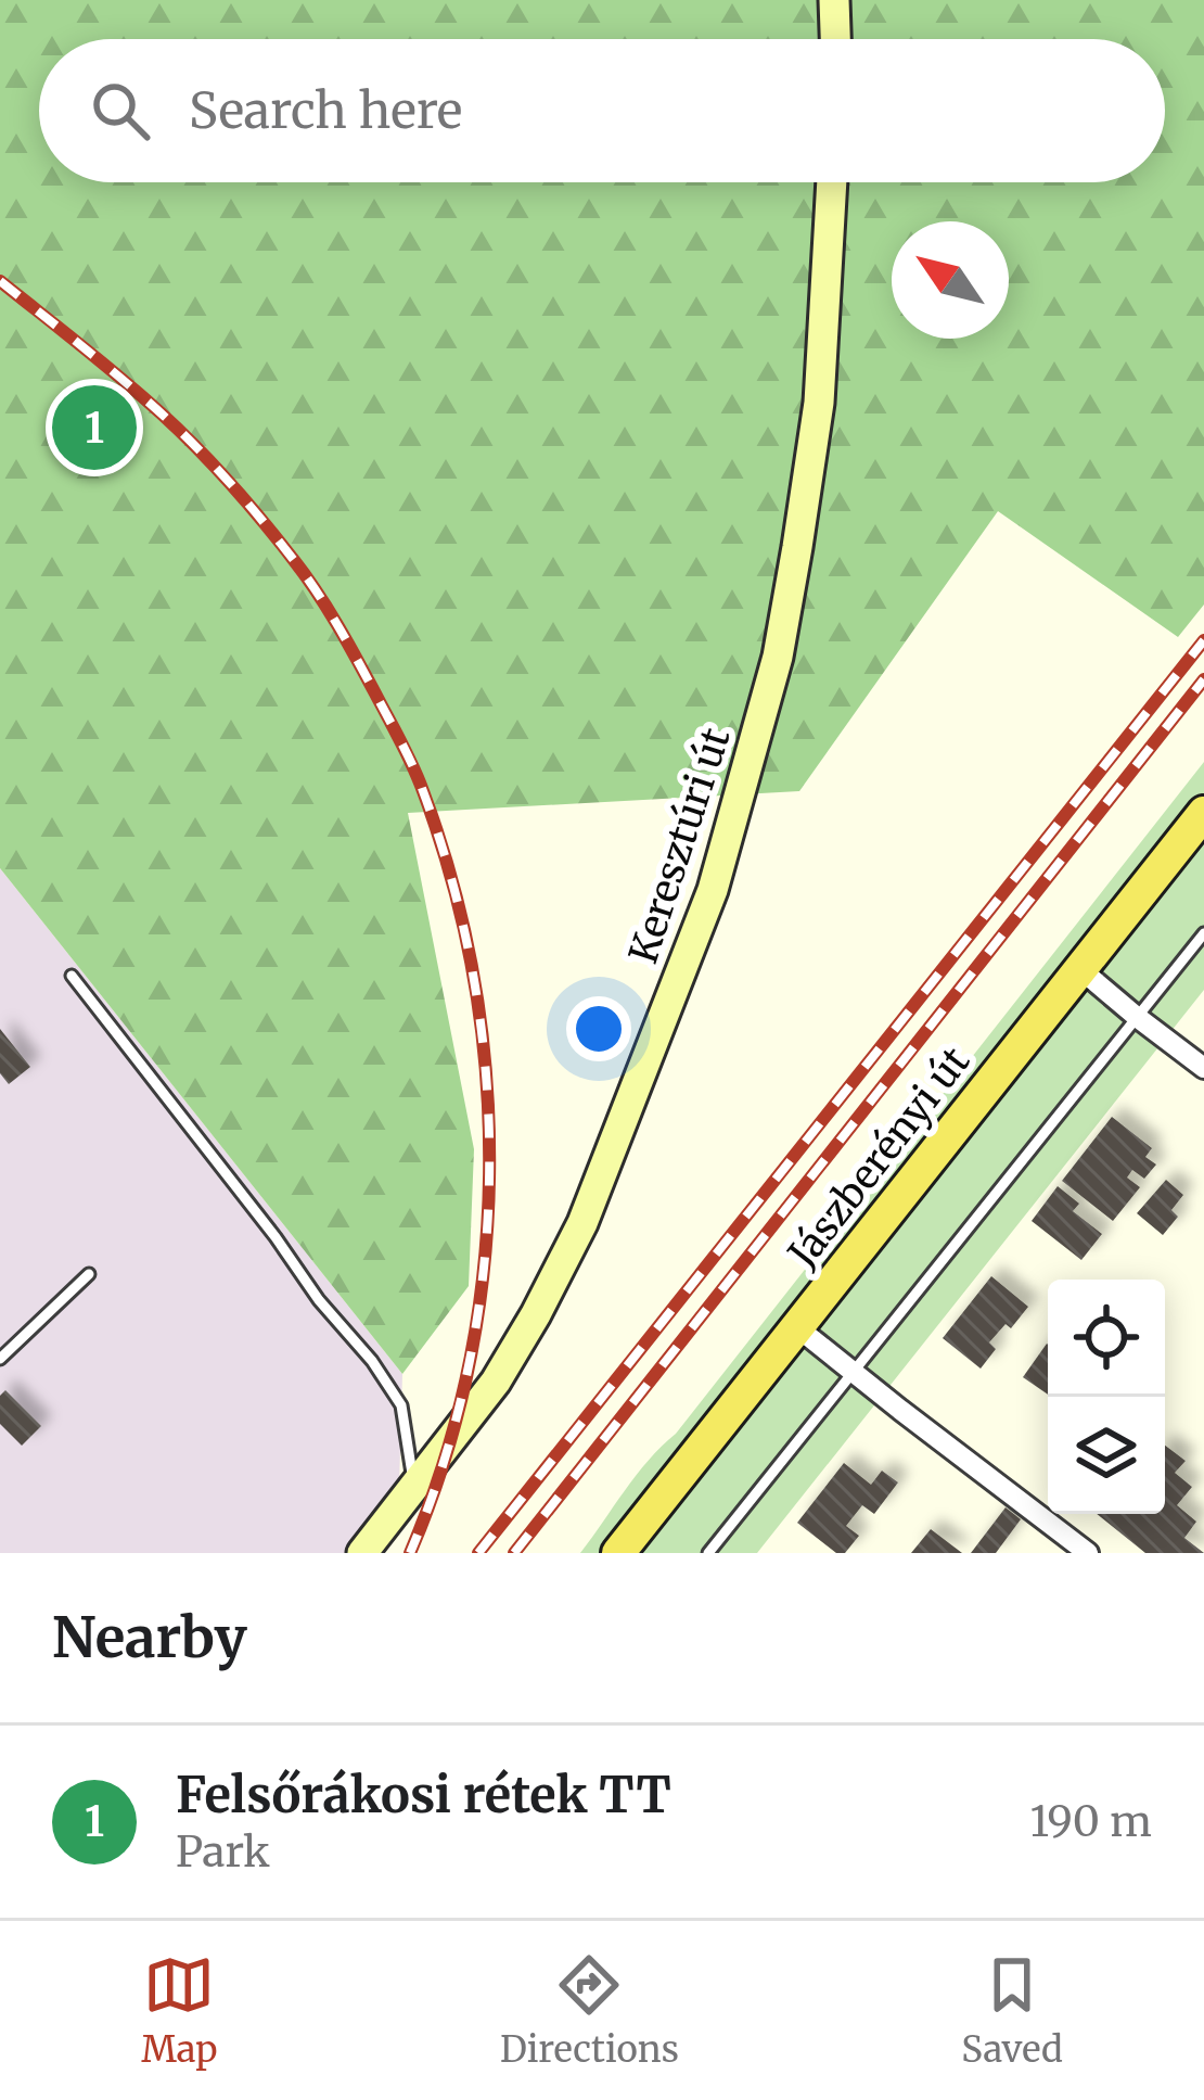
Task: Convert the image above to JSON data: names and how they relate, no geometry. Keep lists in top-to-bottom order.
{
  "streets": {
    "main road": ["Keresztúri út", "Jászberényi út"]
  },
  "north": "top left",
  "page": {
    "search": "Search here",
    "pins": "1",
    "heading": "Nearby",
    "list": [
      {
        "mark": "1",
        "name": "Felsőrákosi rétek TT",
        "note": "Park",
        "value": "190 m"
      }
    ],
    "nav": ["Map", "Directions", "Saved"]
  }
}
